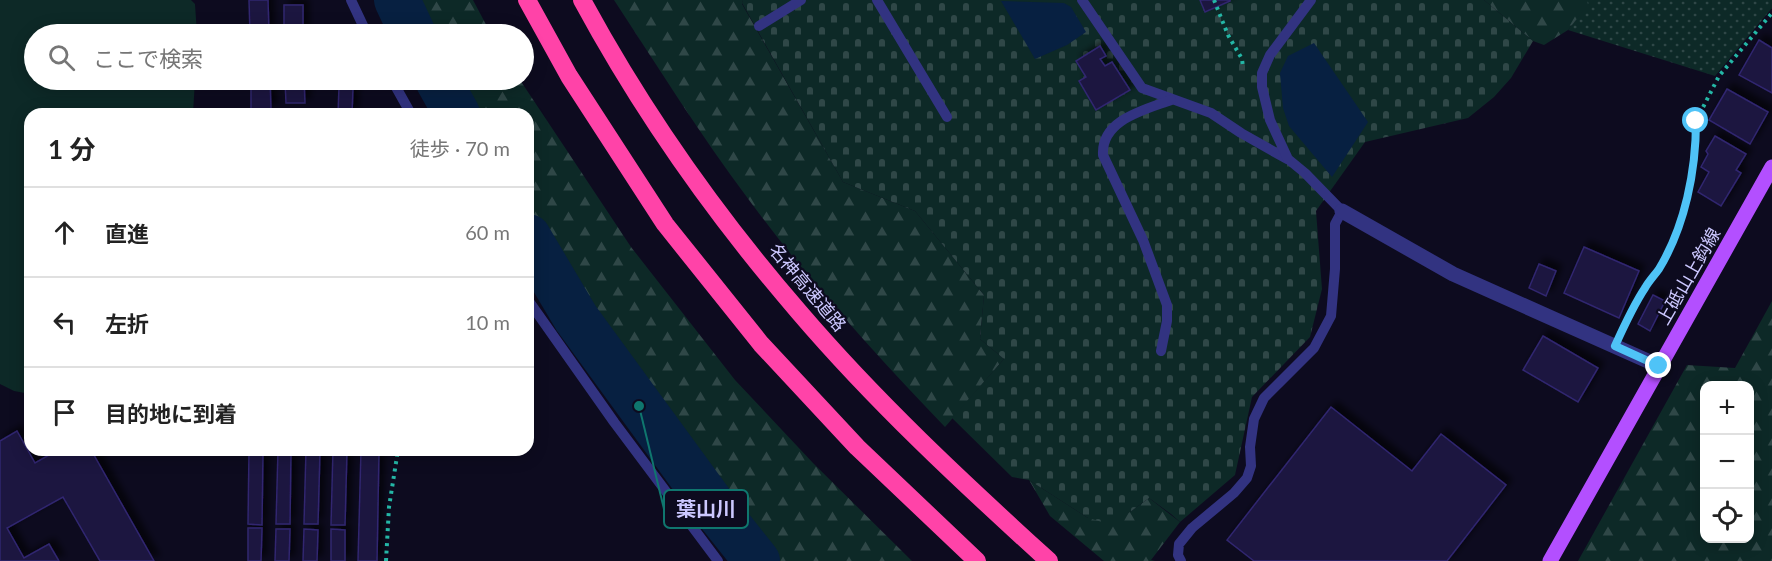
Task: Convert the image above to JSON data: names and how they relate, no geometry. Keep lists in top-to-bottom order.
{
  "streets": {
    "highway": ["名神高速道路"],
    "main road": ["上砥山上鈎線"]
  },
  "places": ["葉山川"],
  "page": {
    "search": "ここで検索",
    "heading": ["1 分", "徒歩 · 70 m"],
    "list": [
      ["直進", "60 m"],
      ["左折", "10 m"],
      "目的地に到着"
    ],
    "map_buttons": ["+", "−"]
  }
}
